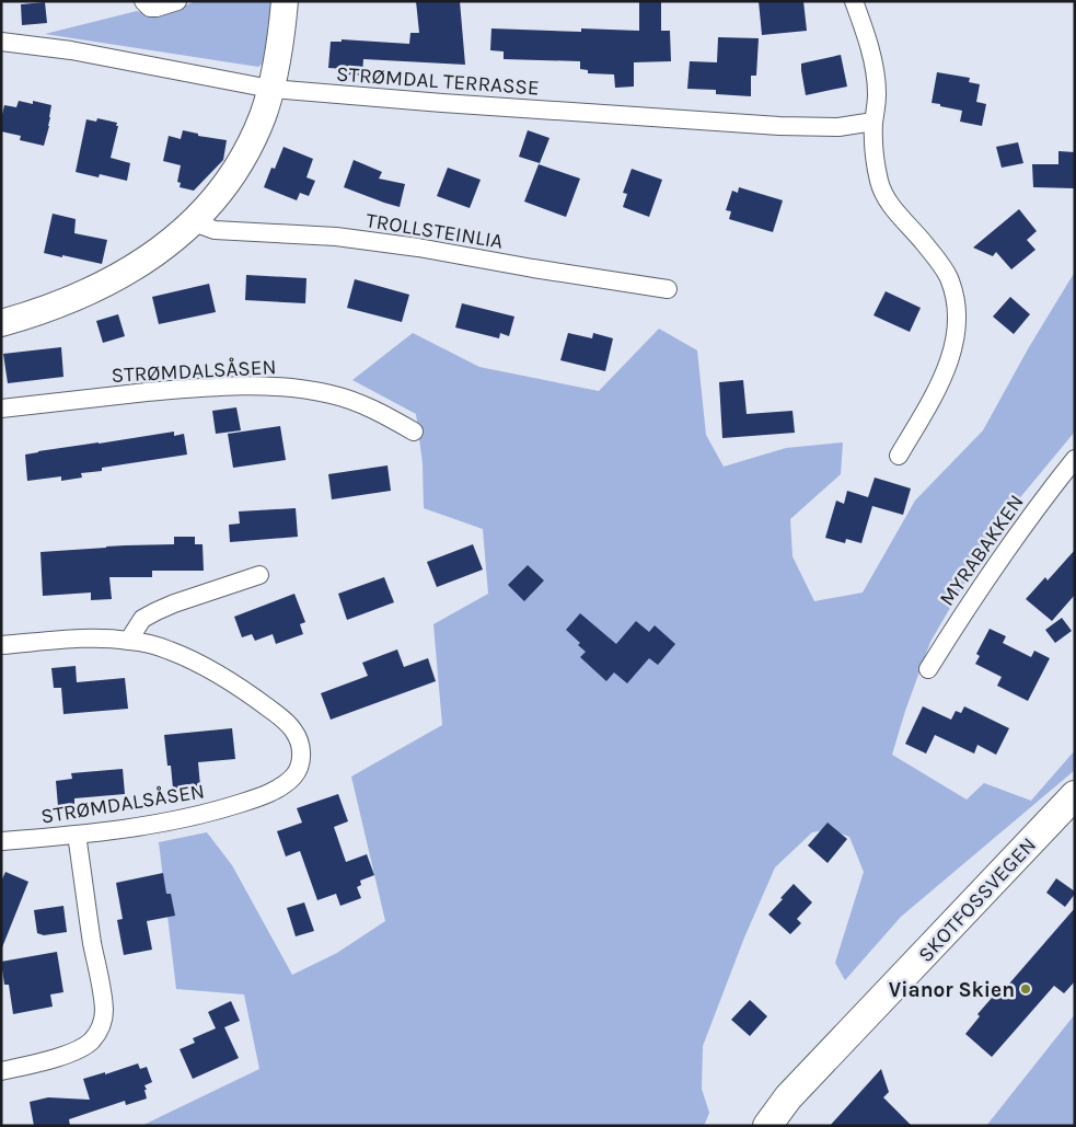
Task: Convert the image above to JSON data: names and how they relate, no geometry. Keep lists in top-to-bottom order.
{
  "streets": {
    "main road": ["SKOTFOSSVEGEN"],
    "street": [
      "STRØMDAL TERRASSE",
      "TROLLSTEINLIA",
      "STRØMDALSÅSEN",
      "MYRABAKKEN"
    ]
  },
  "places": ["Vianor Skien"]
}
